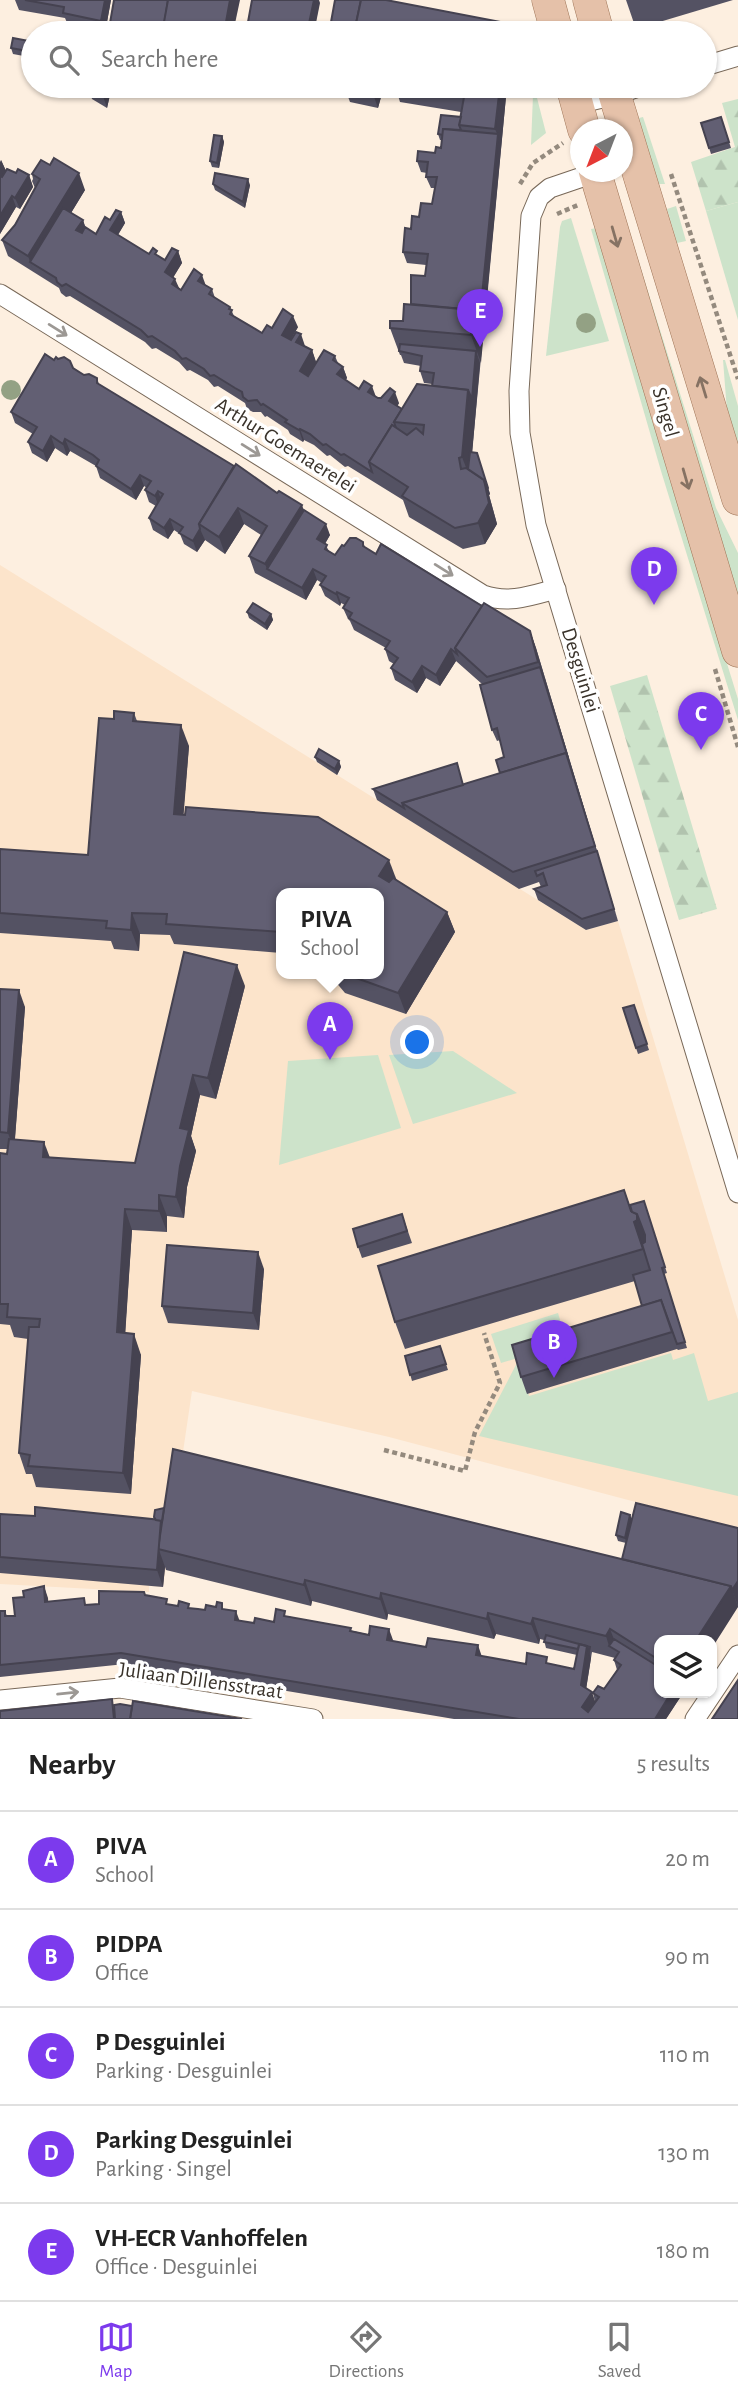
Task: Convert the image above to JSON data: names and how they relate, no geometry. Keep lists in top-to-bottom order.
{
  "streets": {
    "main road": ["Singel"],
    "street": ["Arthur Goemaerelei", "Desguinlei", "Juliaan Dillensstraat"]
  },
  "crossings": [
    ["Arthur Goemaerelei", "Desguinlei"]
  ],
  "one_way": ["Arthur Goemaerelei", "Juliaan Dillensstraat"],
  "north": "bottom left",
  "page": {
    "search": "Search here",
    "pins": [
      "E",
      "D",
      "C",
      "A",
      "B"
    ],
    "popup": ["PIVA", "School"],
    "heading": ["Nearby", "5 results"],
    "list": [
      {
        "mark": "A",
        "name": "PIVA",
        "note": "School",
        "value": "20 m"
      },
      {
        "mark": "B",
        "name": "PIDPA",
        "note": "Office",
        "value": "90 m"
      },
      {
        "mark": "C",
        "name": "P Desguinlei",
        "note": "Parking · Desguinlei",
        "value": "110 m"
      },
      {
        "mark": "D",
        "name": "Parking Desguinlei",
        "note": "Parking · Singel",
        "value": "130 m"
      },
      {
        "mark": "E",
        "name": "VH-ECR Vanhoffelen",
        "note": "Office · Desguinlei",
        "value": "180 m"
      }
    ],
    "nav": ["Map", "Directions", "Saved"]
  }
}
